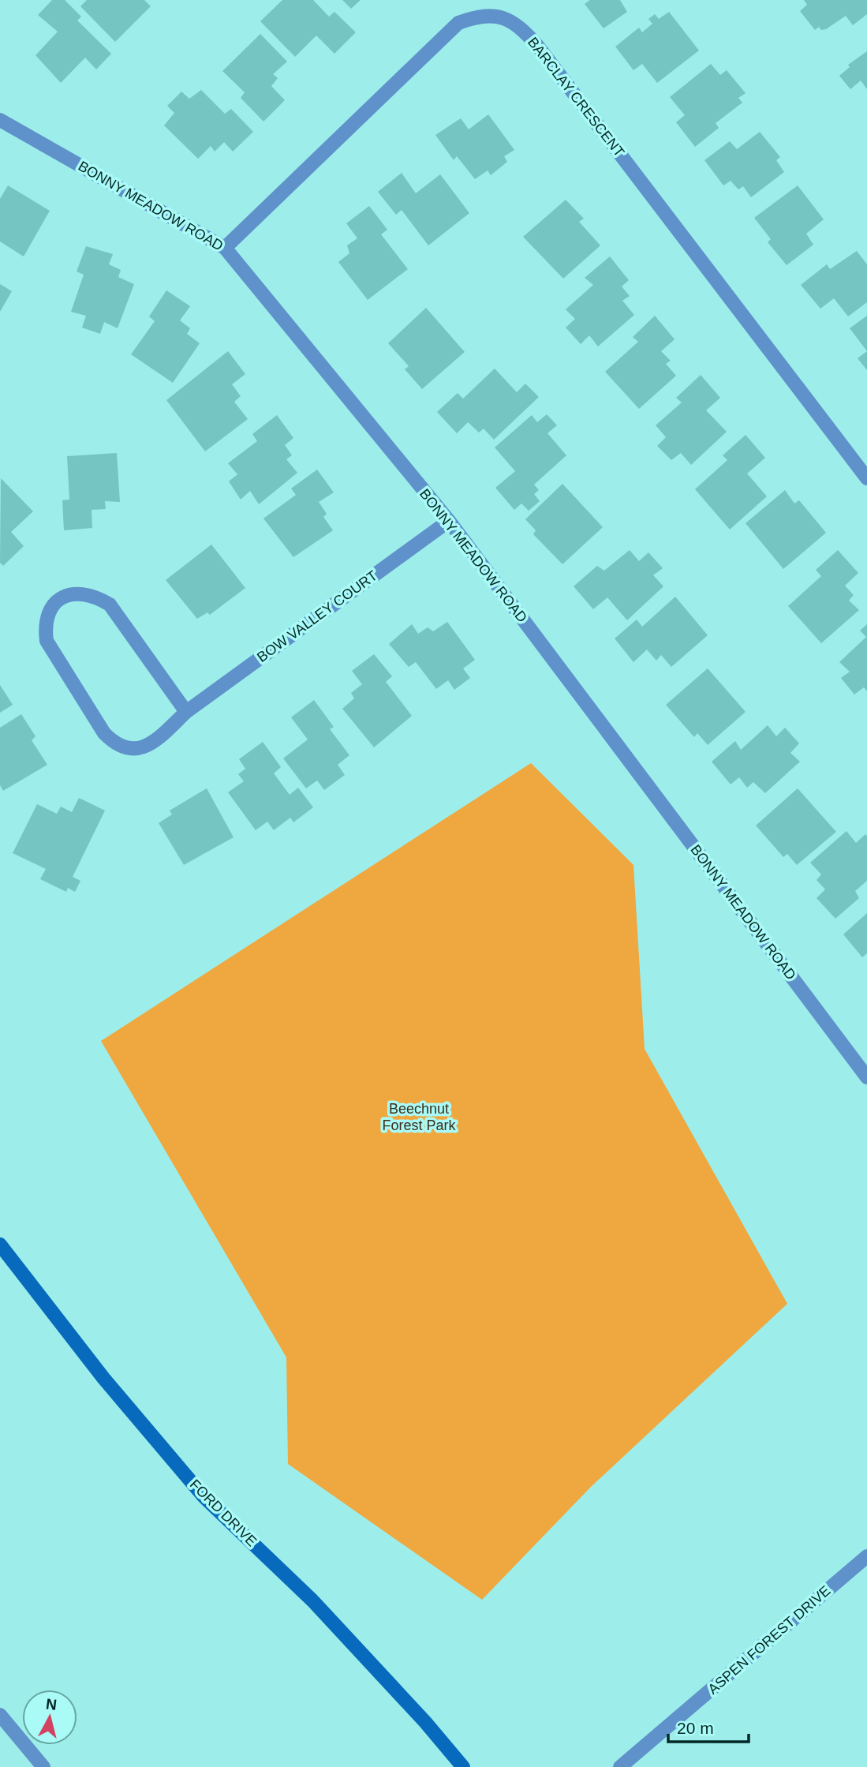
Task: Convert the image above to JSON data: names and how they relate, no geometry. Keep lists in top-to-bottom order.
{
  "streets": {
    "main road": ["FORD DRIVE"],
    "street": [
      "BARCLAY CRESCENT",
      "BONNY MEADOW ROAD",
      "BOW VALLEY COURT",
      "ASPEN FOREST DRIVE"
    ]
  },
  "crossings": [
    ["BARCLAY CRESCENT", "BONNY MEADOW ROAD"],
    ["BONNY MEADOW ROAD", "BOW VALLEY COURT"]
  ],
  "parks": ["Beechnut Forest Park"],
  "scale_bar": "20 m",
  "north": "top"
}
